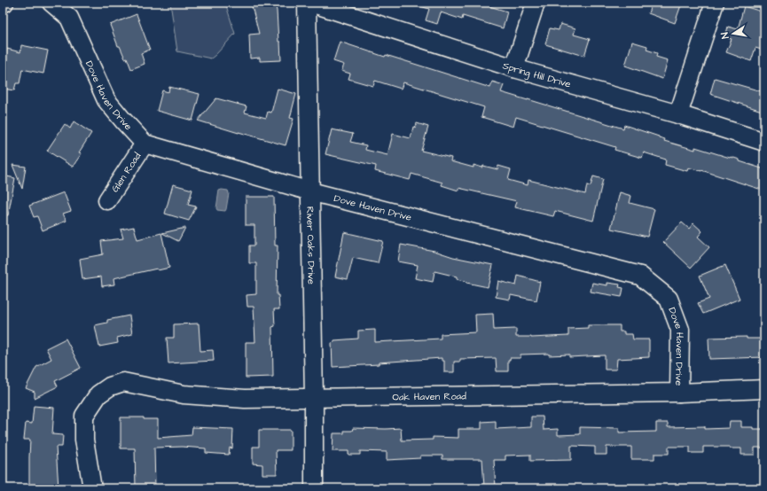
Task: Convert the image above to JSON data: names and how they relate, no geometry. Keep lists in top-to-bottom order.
{
  "streets": {
    "street": [
      "Spring Hill Drive",
      "Dove Haven Drive",
      "Glen Road",
      "River Oaks Drive",
      "Oak Haven Road"
    ]
  },
  "crossings": [
    ["Dove Haven Drive", "Glen Road"],
    ["Dove Haven Drive", "River Oaks Drive"],
    ["Dove Haven Drive", "Oak Haven Road"],
    ["River Oaks Drive", "Oak Haven Road"]
  ],
  "north": "left"
}
